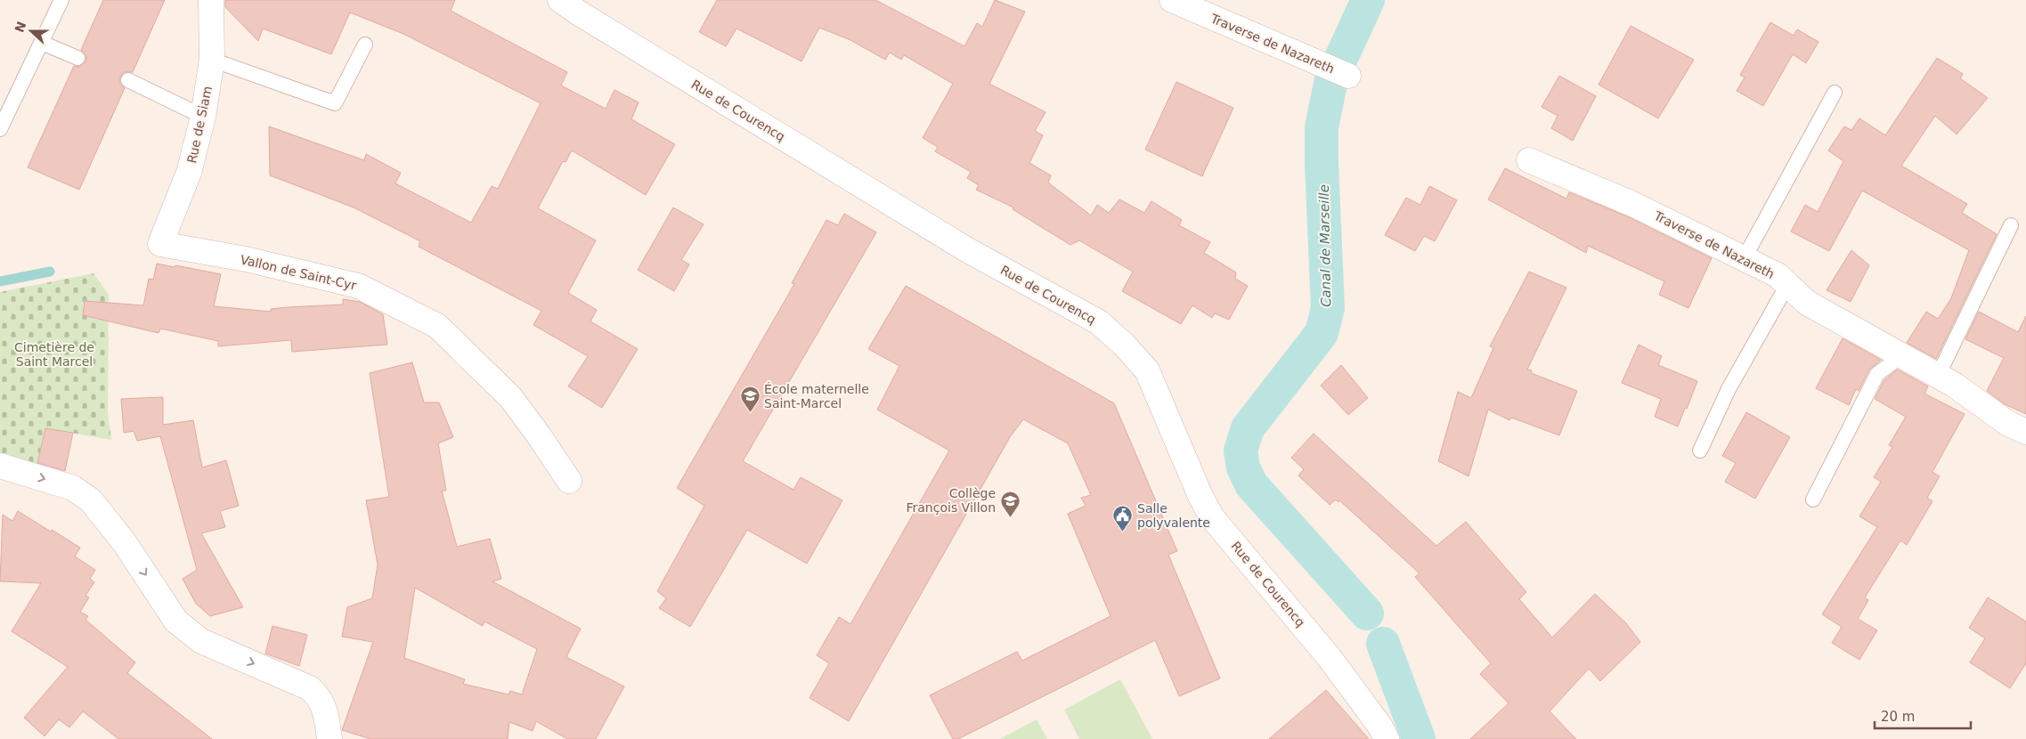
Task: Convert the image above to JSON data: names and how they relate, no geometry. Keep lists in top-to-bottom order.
{
  "streets": {
    "street": [
      "Traverse de Nazareth",
      "Rue de Courencq",
      "Rue de Siam",
      "Vallon de Saint-Cyr"
    ]
  },
  "crossings": [
    ["Rue de Siam", "Vallon de Saint-Cyr"]
  ],
  "water": ["Canal de Marseille"],
  "parks": ["Cimetière de Saint Marcel"],
  "places": {
    "school or university": ["École maternelle Saint-Marcel", "Collège François Villon"],
    "public building": ["Salle polyvalente"]
  },
  "scale_bar": "20 m",
  "north": "left"
}
